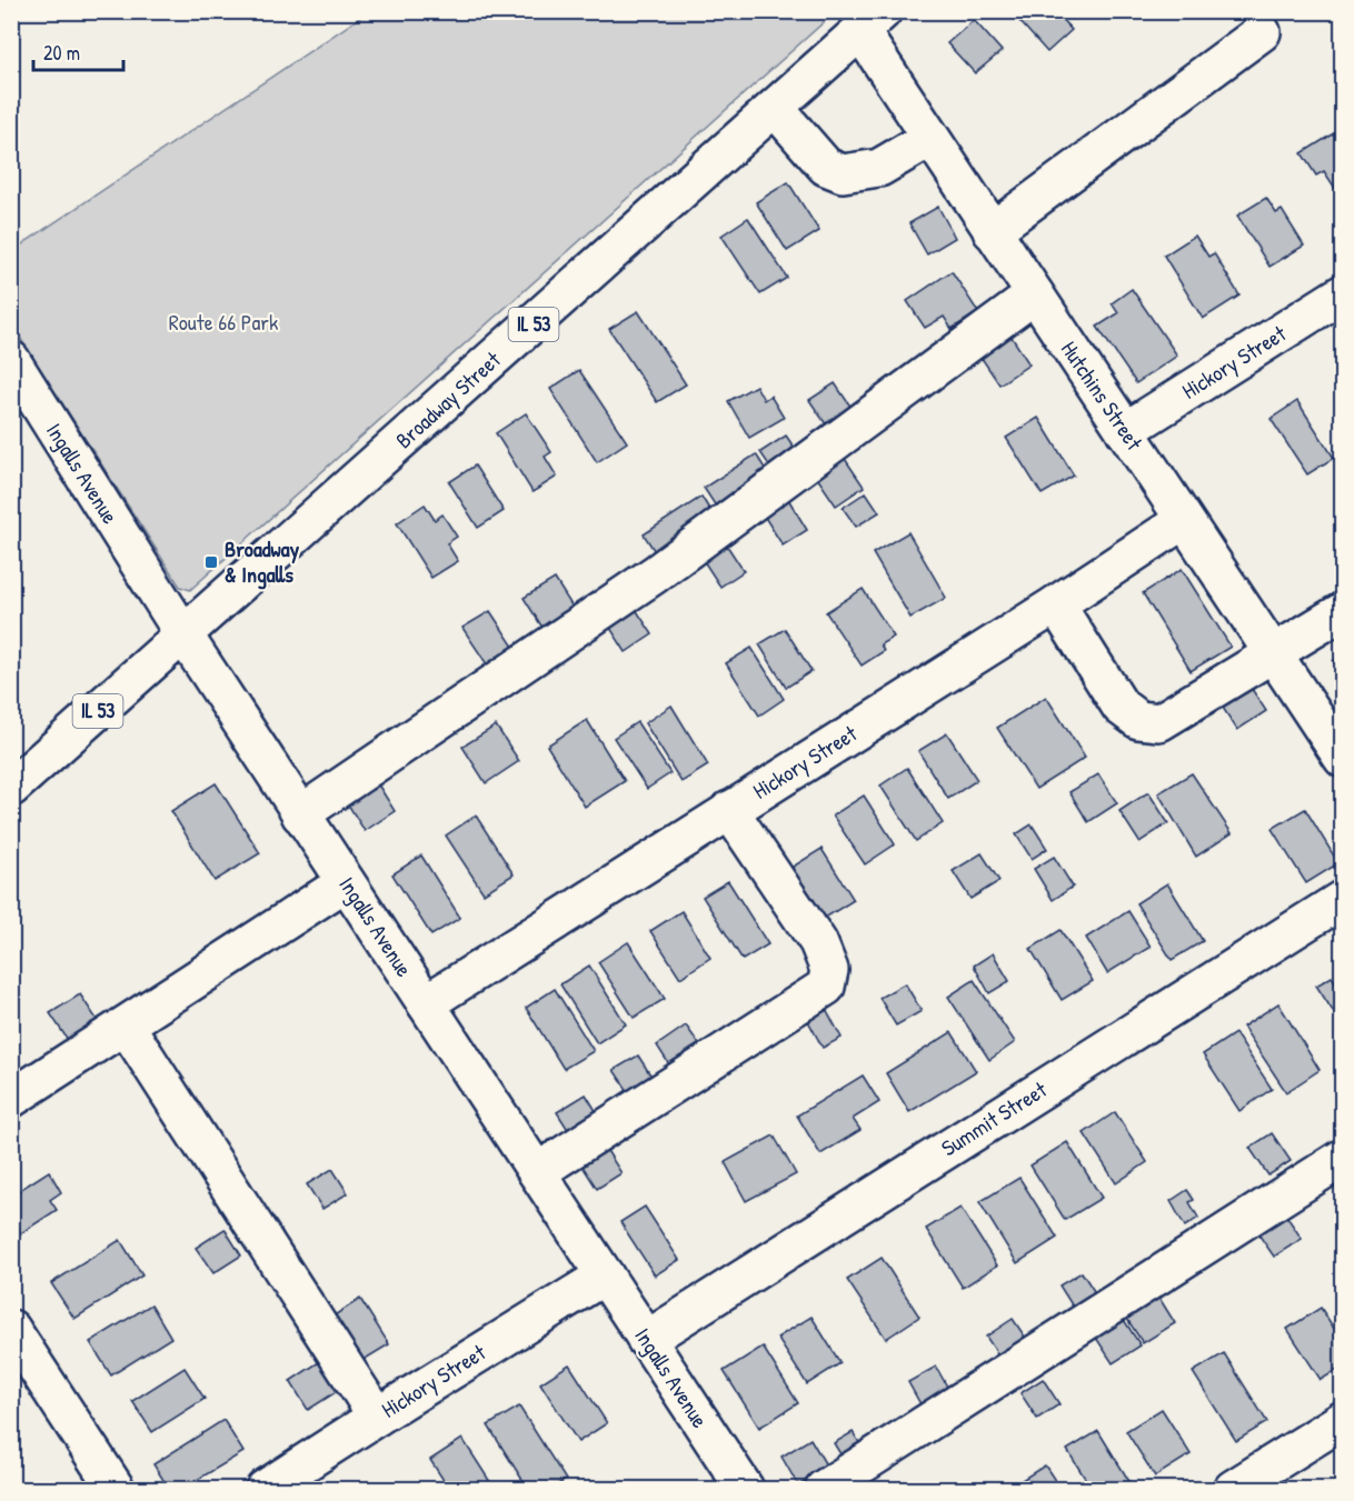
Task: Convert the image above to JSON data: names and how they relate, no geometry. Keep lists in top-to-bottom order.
{
  "streets": {
    "street": [
      "IL 53",
      "Hickory Street",
      "Hutchins Street",
      "Broadway Street",
      "Ingalls Avenue",
      "Summit Street"
    ]
  },
  "crossings": [
    ["Hickory Street", "Hutchins Street"],
    ["Hickory Street", "Ingalls Avenue"],
    ["Hutchins Street", "Broadway Street"],
    ["Broadway Street", "Ingalls Avenue"],
    ["Ingalls Avenue", "Summit Street"]
  ],
  "parks": ["Route 66 Park"],
  "places": {
    "transit": ["Broadway & Ingalls"]
  },
  "scale_bar": "20 m"
}
